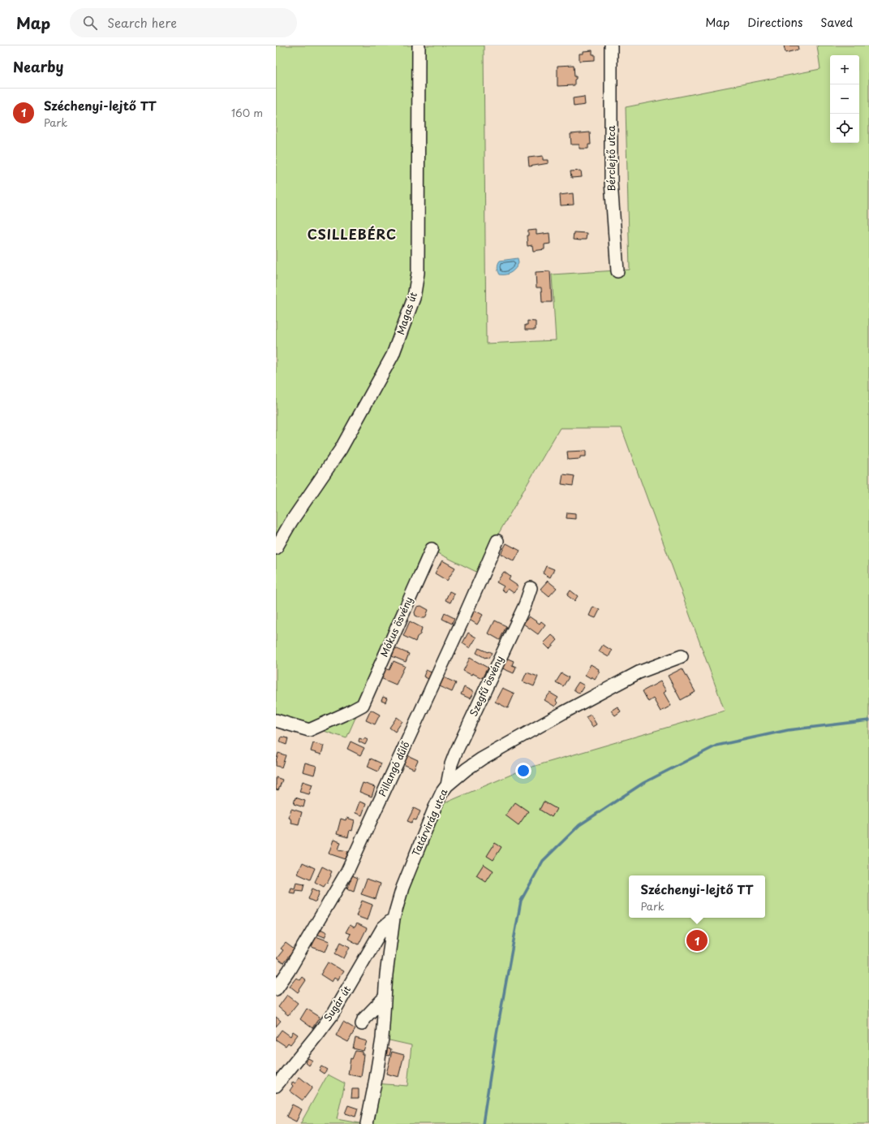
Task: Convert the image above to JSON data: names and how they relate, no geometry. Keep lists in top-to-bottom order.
{
  "streets": {
    "street": [
      "Bérclejtő utca",
      "Magas út",
      "Mókus ösvény",
      "Szegfű ösvény",
      "Pillangó dűlő",
      "Tatárvirág utca",
      "Sugár út"
    ]
  },
  "crossings": [
    ["Szegfű ösvény", "Tatárvirág utca"],
    ["Tatárvirág utca", "Sugár út"]
  ],
  "districts": ["CSILLEBÉRC"],
  "page": {
    "header": "Map",
    "search": "Search here",
    "nav": ["Map", "Directions", "Saved"],
    "heading": "Nearby",
    "map_buttons": ["+", "−"],
    "list": [
      {
        "mark": "1",
        "name": "Széchenyi-lejtő TT",
        "note": "Park",
        "value": "160 m"
      }
    ],
    "popup": ["Széchenyi-lejtő TT", "Park"],
    "pins": "1"
  }
}
